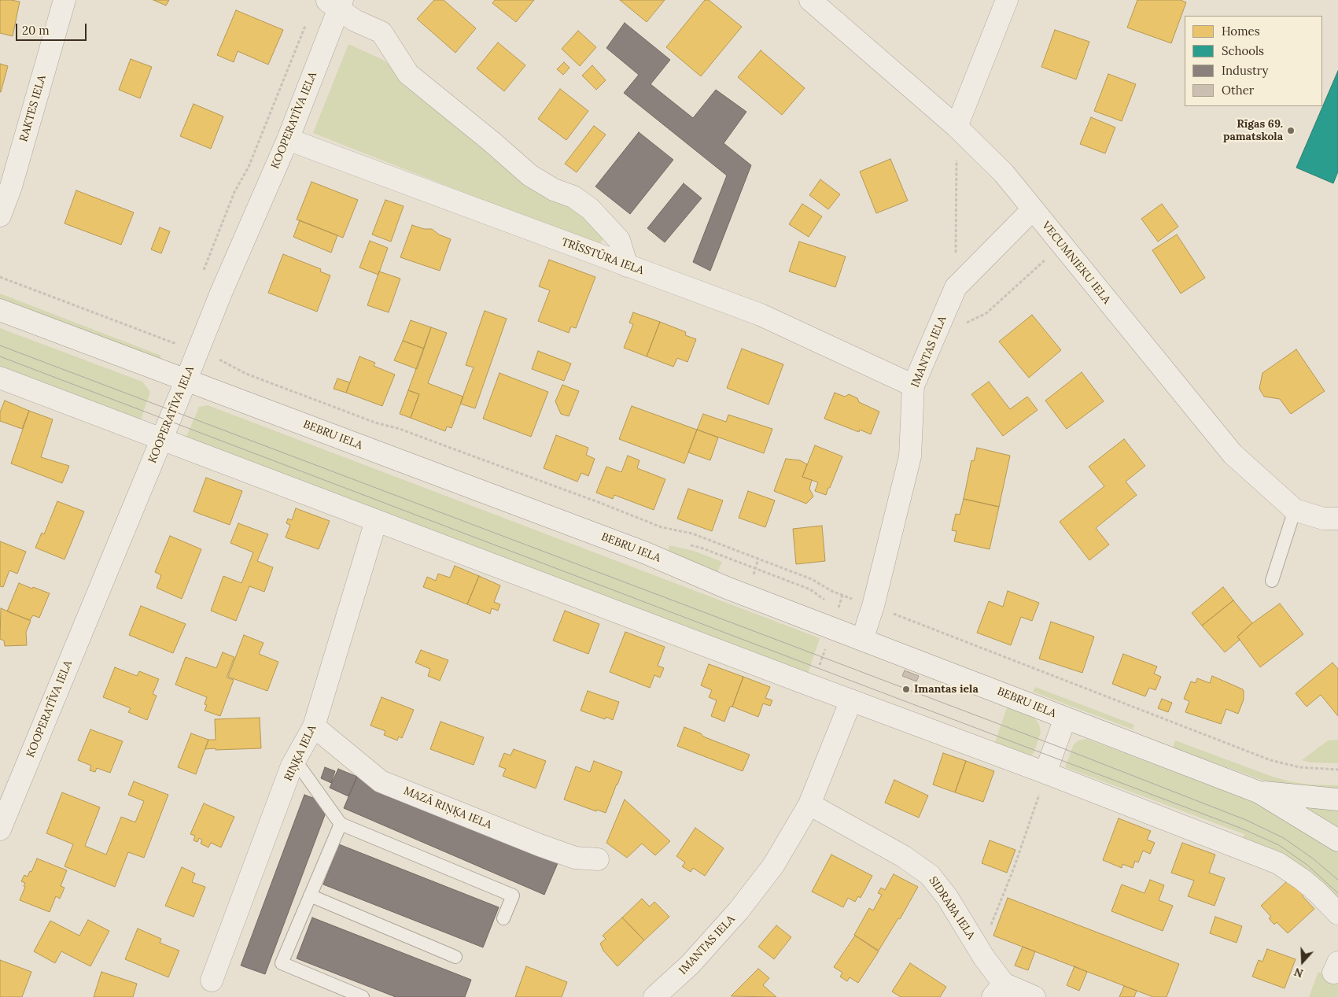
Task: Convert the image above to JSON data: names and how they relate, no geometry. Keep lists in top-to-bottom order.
{
  "streets": {
    "street": [
      "RAKTES IELA",
      "KOOPERATĪVA IELA",
      "TRĪSSTŪRA IELA",
      "VECUMNIEKU IELA",
      "IMANTAS IELA",
      "BEBRU IELA",
      "RIŅĶA IELA",
      "MAZĀ RIŅĶA IELA",
      "SIDRABA IELA"
    ]
  },
  "crossings": [
    ["KOOPERATĪVA IELA", "TRĪSSTŪRA IELA"],
    ["KOOPERATĪVA IELA", "BEBRU IELA"],
    ["TRĪSSTŪRA IELA", "IMANTAS IELA"],
    ["VECUMNIEKU IELA", "IMANTAS IELA"],
    ["IMANTAS IELA", "BEBRU IELA"],
    ["IMANTAS IELA", "SIDRABA IELA"],
    ["RIŅĶA IELA", "MAZĀ RIŅĶA IELA"]
  ],
  "places": ["Rīgas 69. pamatskola", "Imantas iela"],
  "legend": [
    "Homes",
    "Schools",
    "Industry",
    "Other"
  ],
  "scale_bar": "20 m",
  "north": "bottom"
}
